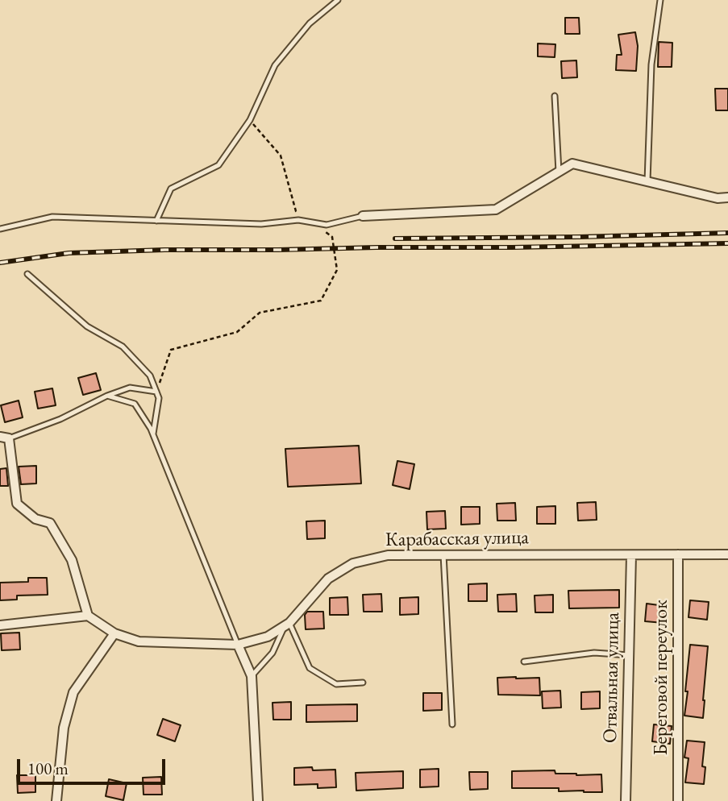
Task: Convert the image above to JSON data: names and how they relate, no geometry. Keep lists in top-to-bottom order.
{
  "streets": {
    "street": ["Карабасская улица", "Отвальная улица", "Береговой переулок"]
  },
  "crossings": [
    ["Карабасская улица", "Отвальная улица"],
    ["Карабасская улица", "Береговой переулок"]
  ],
  "scale_bar": "100 m"
}
